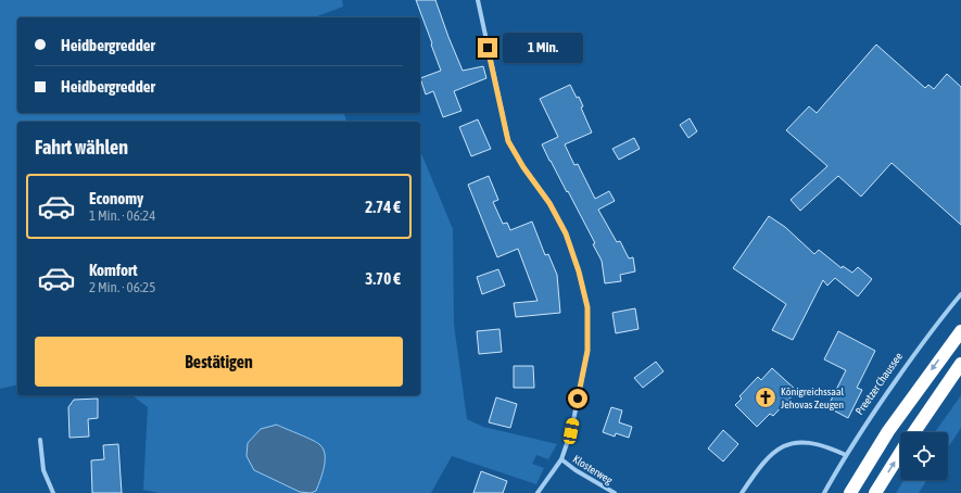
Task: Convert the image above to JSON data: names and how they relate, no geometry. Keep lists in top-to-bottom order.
{
  "streets": {
    "street": ["Preetzer Chaussee", "Klosterweg"]
  },
  "places": {
    "church": ["Königreichssaal Jehovas Zeugen"]
  },
  "page": {
    "banner": ["Heidbergredder", "Heidbergredder"],
    "bubble": "1 Min.",
    "heading": "Fahrt wählen",
    "list": [
      {
        "name": "Economy",
        "note": "1 Min. · 06:24",
        "value": "2.74 €"
      },
      {
        "name": "Komfort",
        "note": "2 Min. · 06:25",
        "value": "3.70 €"
      }
    ],
    "buttons": "Bestätigen"
  }
}
